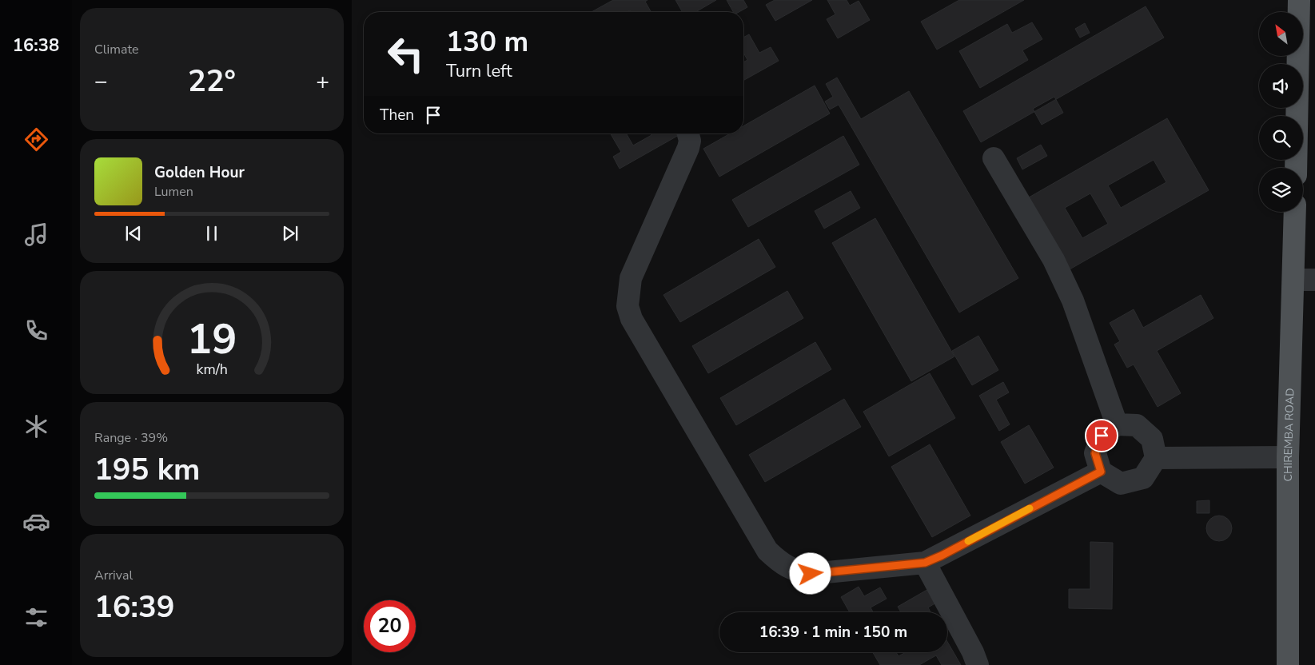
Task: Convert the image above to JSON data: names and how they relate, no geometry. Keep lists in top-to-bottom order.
{
  "streets": {
    "main road": ["CHIREMBA ROAD"]
  },
  "north": "top left",
  "page": {
    "tabs": "16:38",
    "tile": [
      "Climate",
      ["Range · 39%", "195 km"],
      ["Arrival", "16:39"]
    ],
    "turn": ["130 m", "Turn left"],
    "heat": ["−", "22°", "+"],
    "then": "Then",
    "song": ["Golden Hour", "Lumen"],
    "limit": "20",
    "trip": "16:39 · 1 min · 150 m",
    "gauge": ["19", "km/h"]
  }
}
